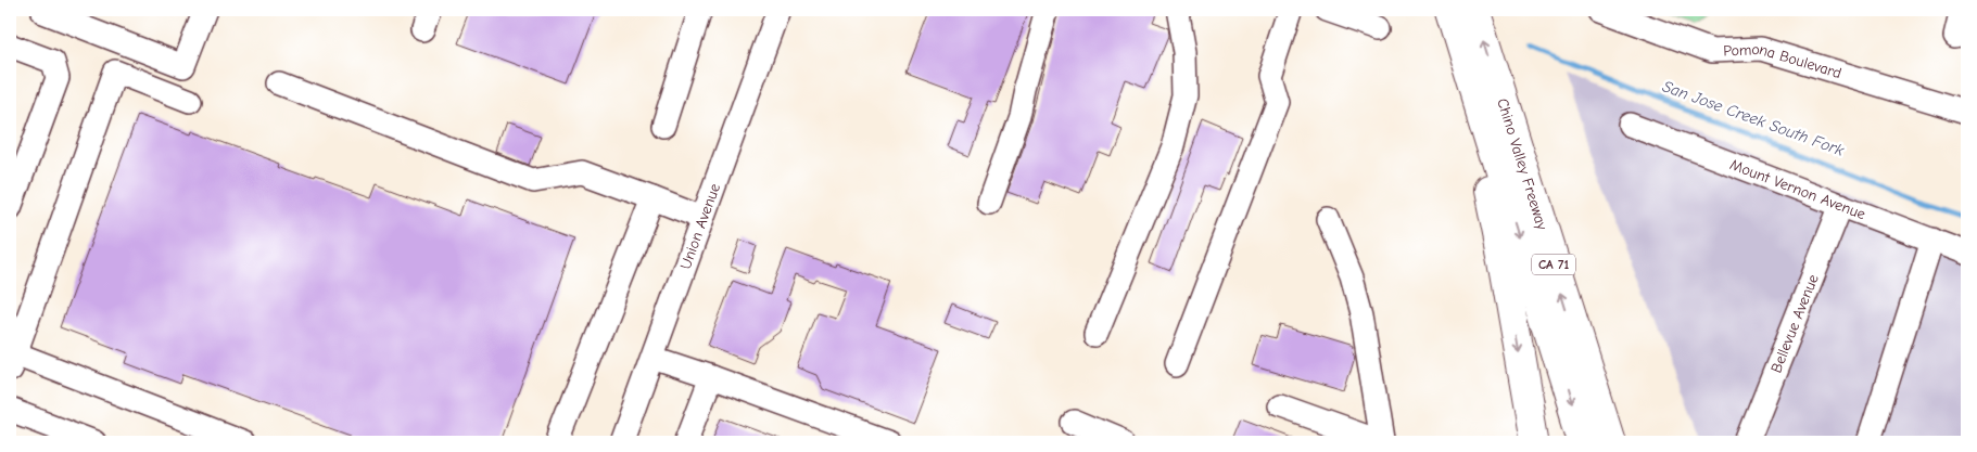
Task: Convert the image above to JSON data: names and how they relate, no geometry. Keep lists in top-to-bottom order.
{
  "streets": {
    "highway": ["Chino Valley Freeway", "CA 71"],
    "street": [
      "Pomona Boulevard",
      "Mount Vernon Avenue",
      "Union Avenue",
      "Bellevue Avenue"
    ]
  },
  "crossings": [
    ["Mount Vernon Avenue", "Bellevue Avenue"]
  ],
  "water": ["San Jose Creek South Fork"]
}
